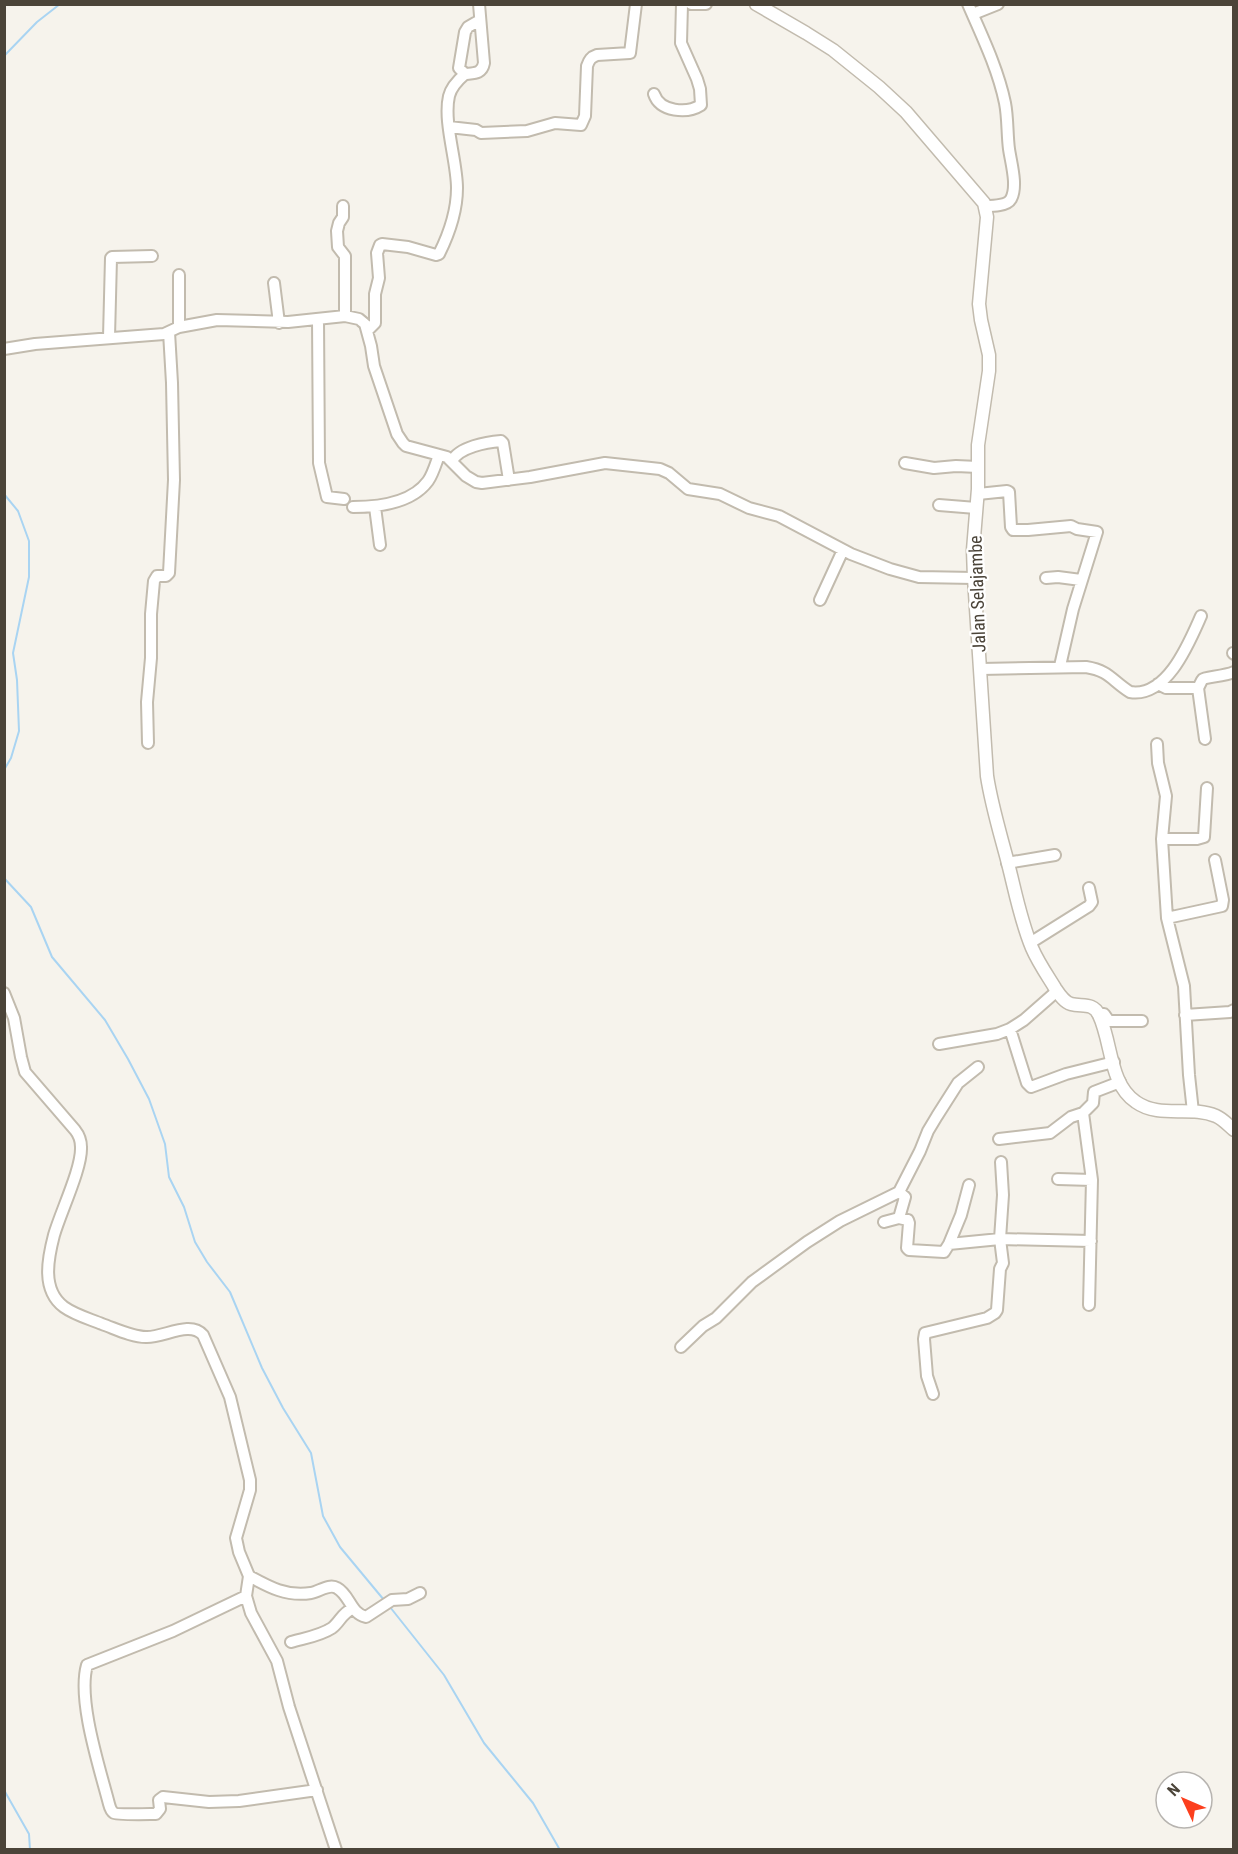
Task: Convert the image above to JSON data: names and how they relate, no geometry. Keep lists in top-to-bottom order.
{
  "streets": {
    "street": ["Jalan Selajambe"]
  },
  "north": "top left"
}
